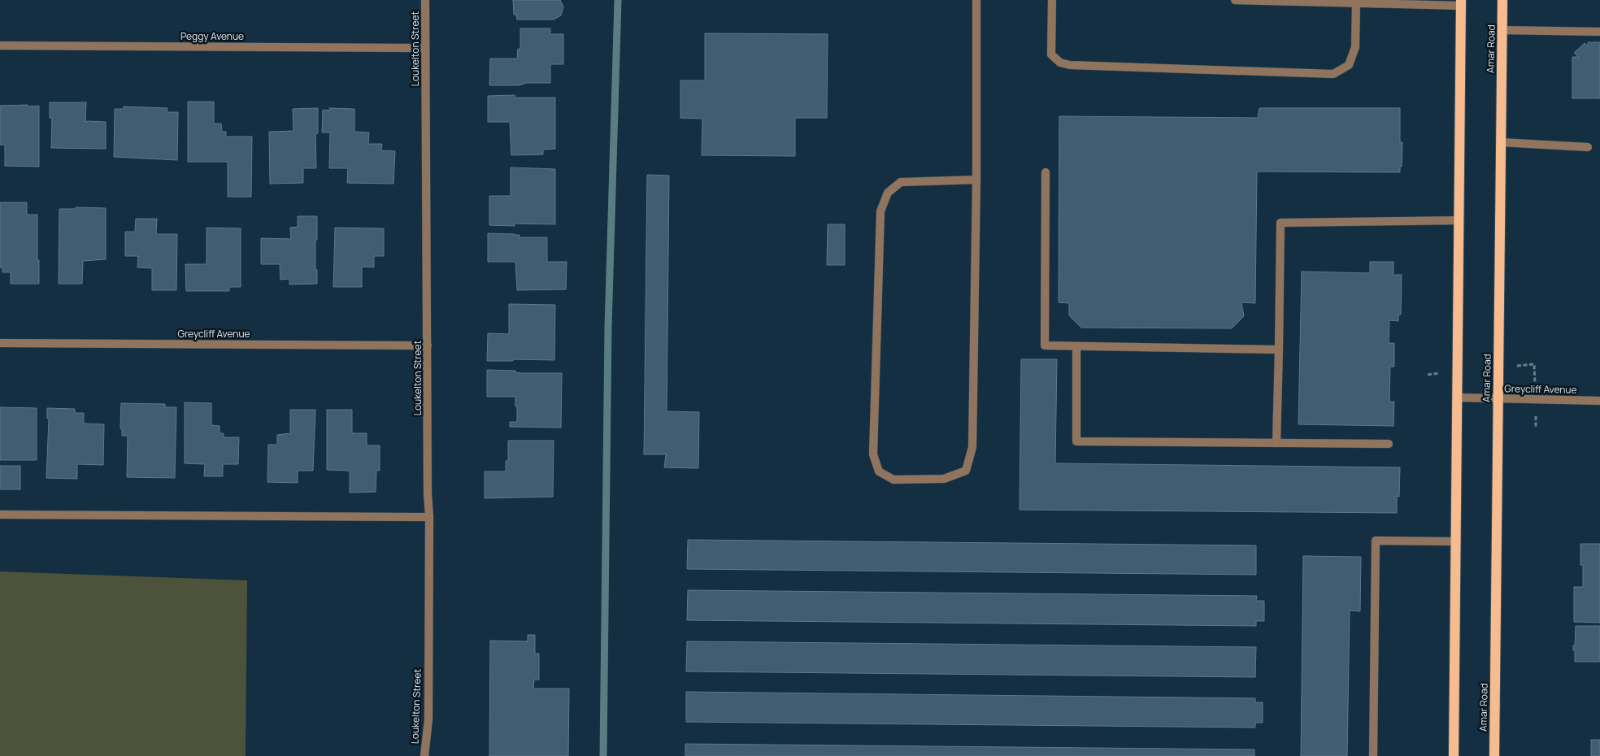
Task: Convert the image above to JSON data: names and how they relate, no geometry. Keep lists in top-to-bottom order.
{
  "streets": {
    "main road": ["Amar Road"],
    "street": ["Peggy Avenue", "Loukelton Street", "Greycliff Avenue"]
  },
  "crossings": [
    ["Peggy Avenue", "Loukelton Street"],
    ["Loukelton Street", "Greycliff Avenue"],
    ["Amar Road", "Greycliff Avenue"]
  ]
}
